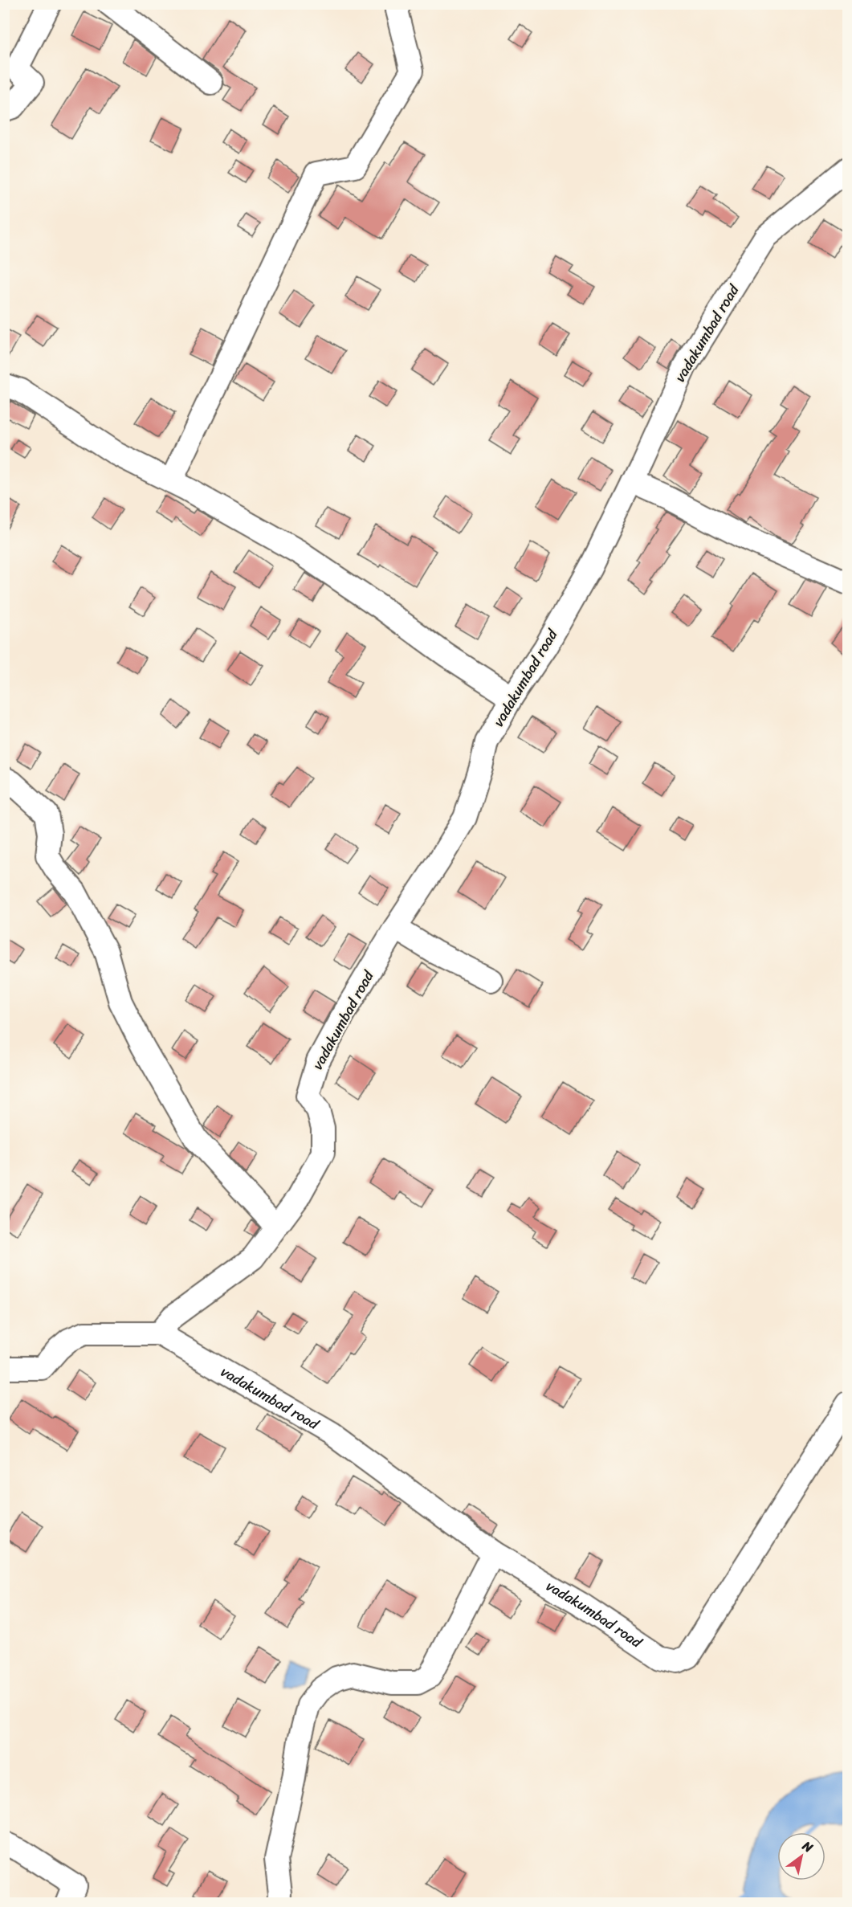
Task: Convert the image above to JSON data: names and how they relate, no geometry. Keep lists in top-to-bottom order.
{
  "streets": {
    "street": ["vadakumbad road"]
  },
  "north": "top right"
}
